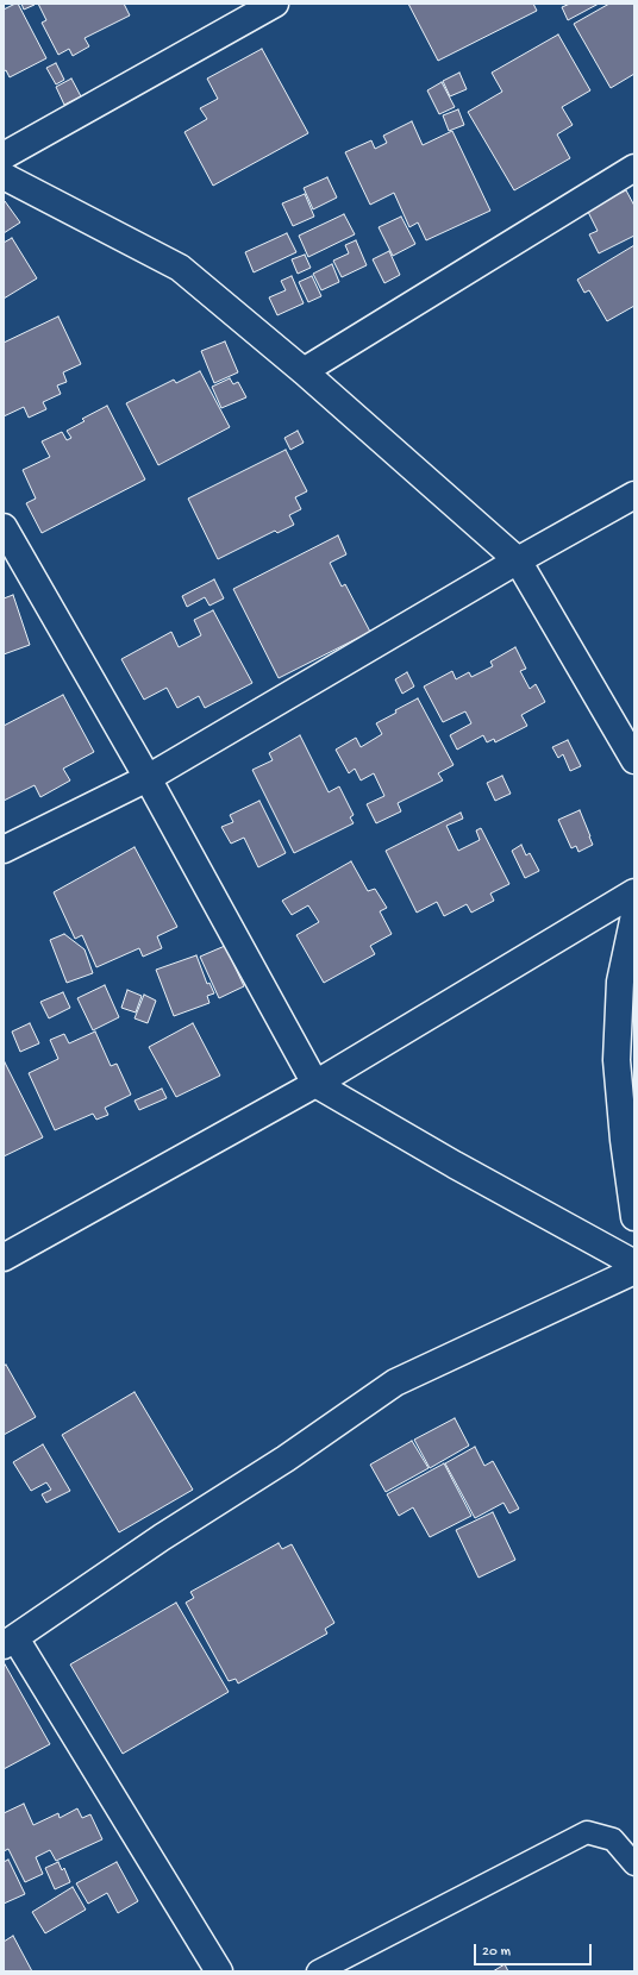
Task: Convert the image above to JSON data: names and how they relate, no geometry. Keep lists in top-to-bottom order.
{
  "scale_bar": "20 m"
}
